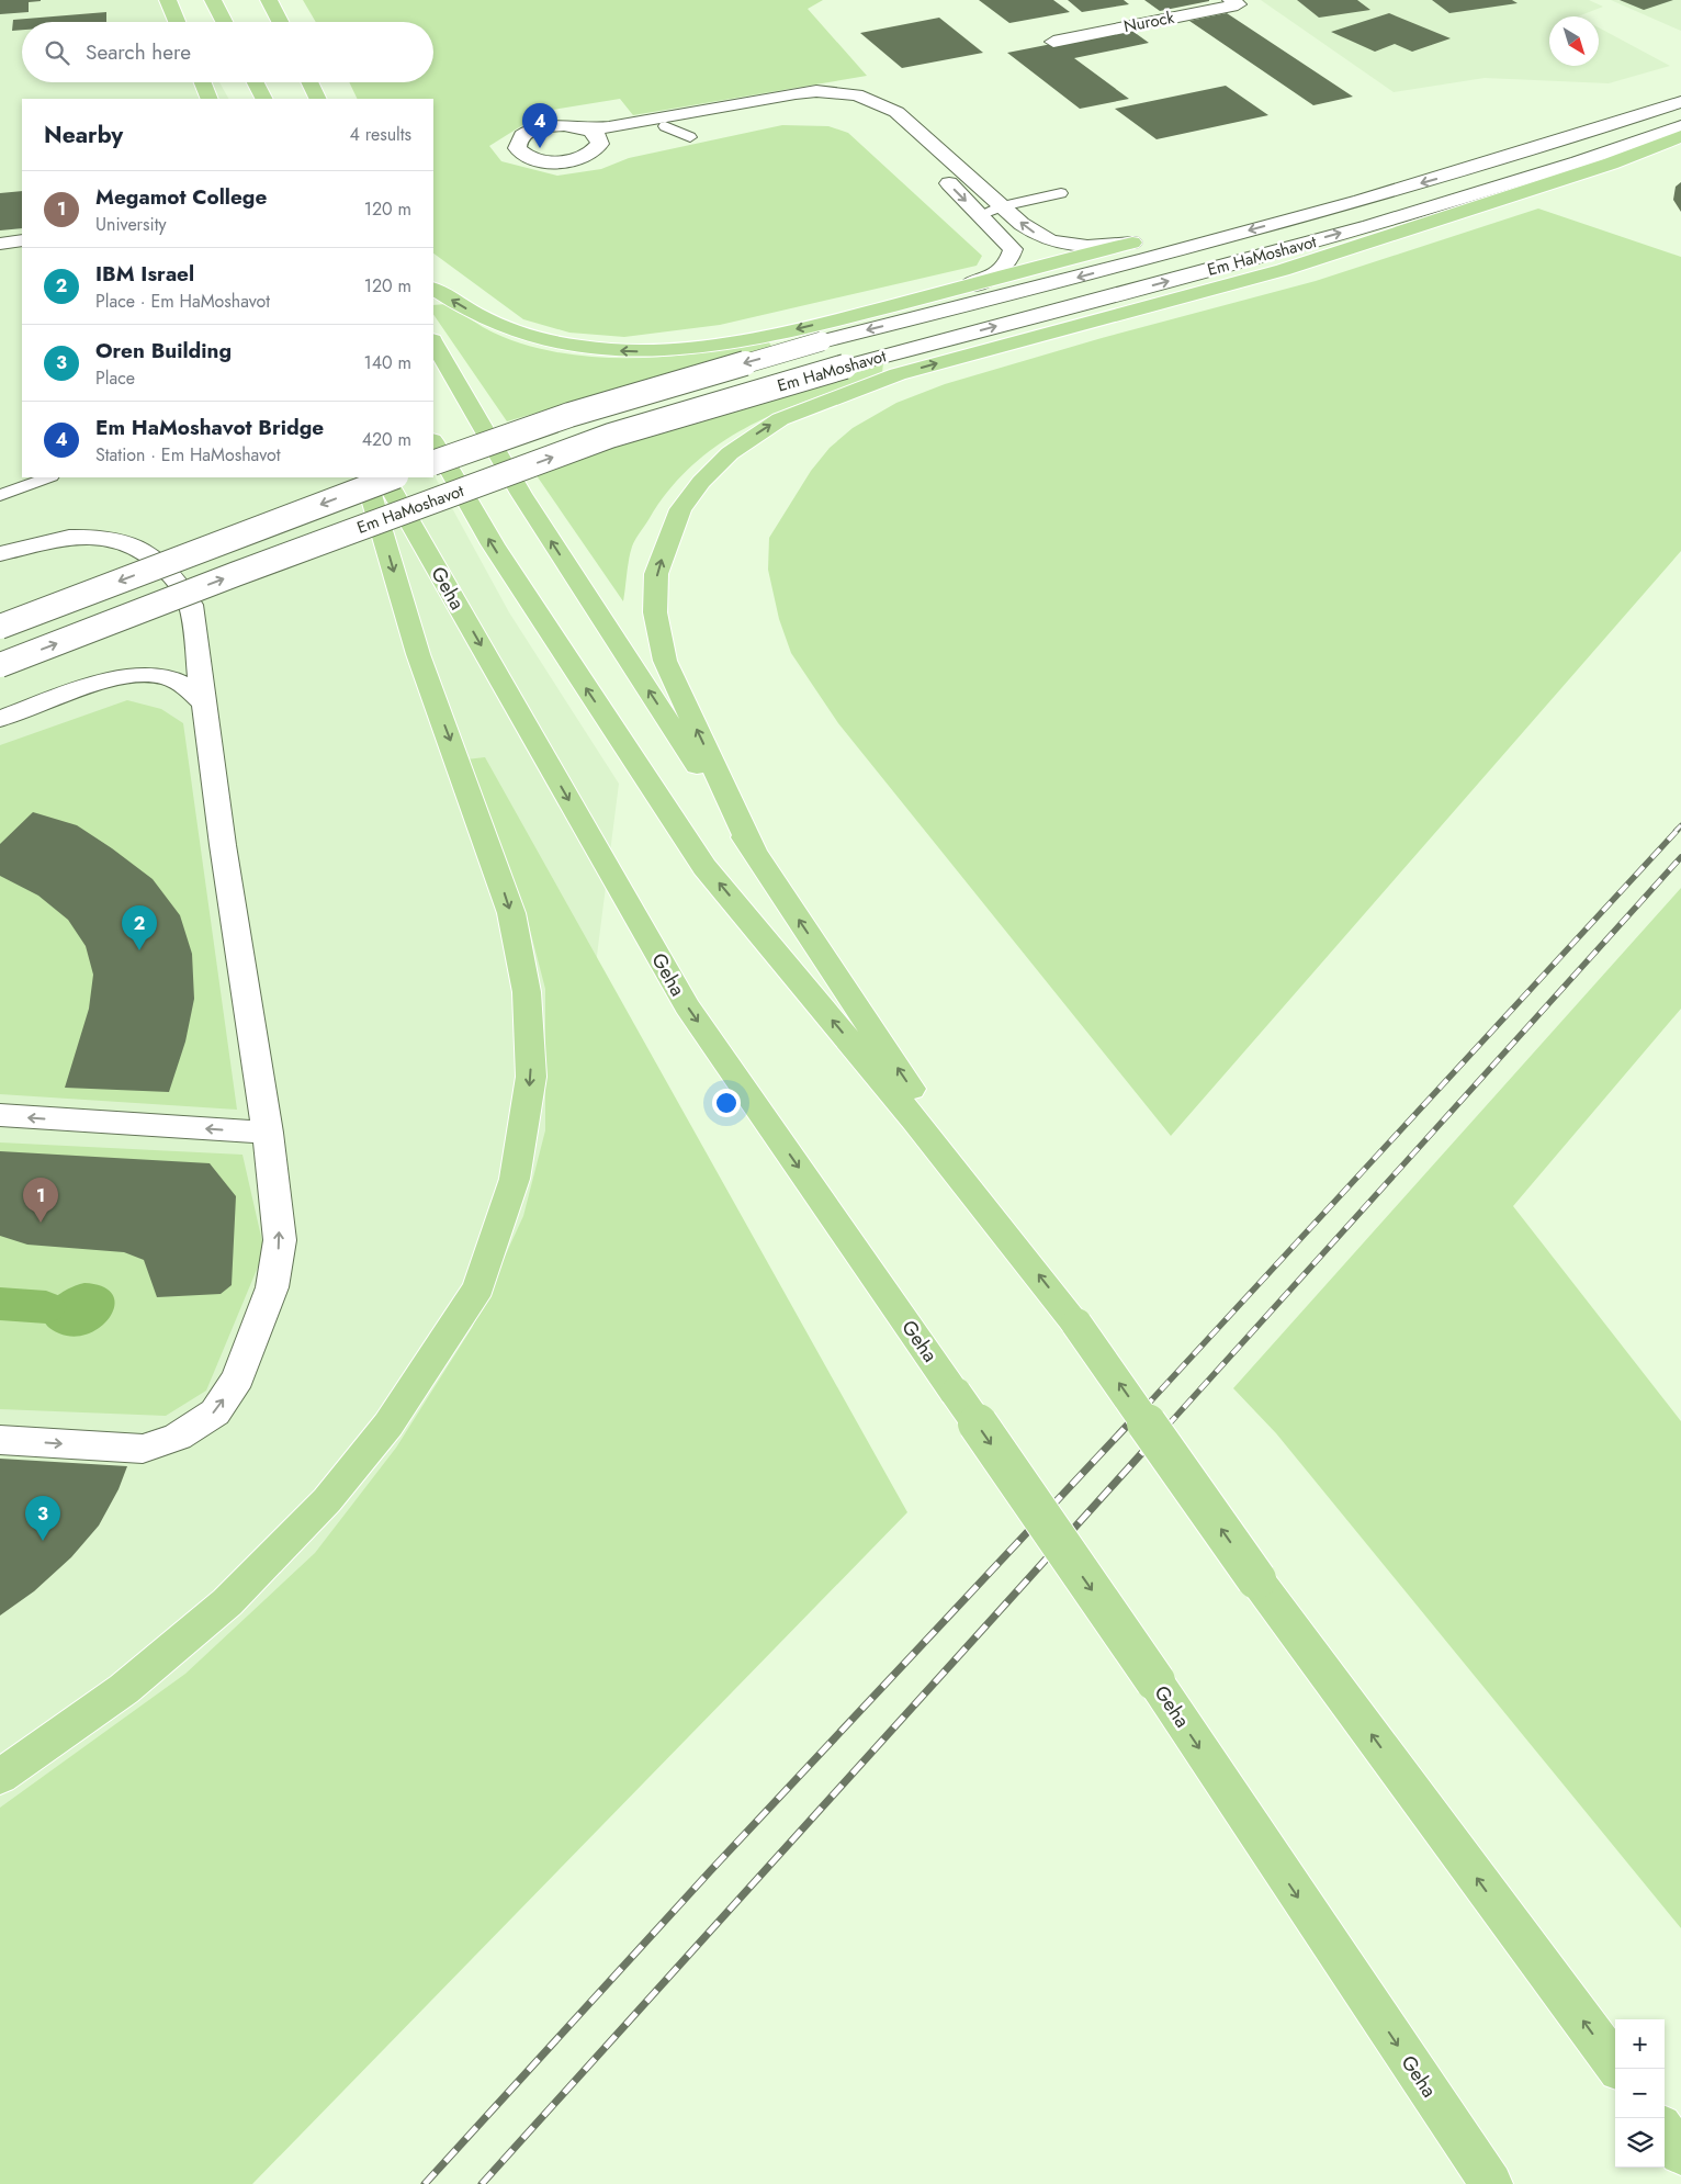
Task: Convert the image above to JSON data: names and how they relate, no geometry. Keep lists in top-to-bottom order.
{
  "streets": {
    "highway": ["Geha"],
    "main road": ["Nurock", "Em HaMoshavot"]
  },
  "north": "bottom right",
  "page": {
    "search": "Search here",
    "heading": ["Nearby", "4 results"],
    "pins": [
      "4",
      "2",
      "1",
      "3"
    ],
    "list": [
      {
        "mark": "1",
        "name": "Megamot College",
        "note": "University",
        "value": "120 m"
      },
      {
        "mark": "2",
        "name": "IBM Israel",
        "note": "Place · Em HaMoshavot",
        "value": "120 m"
      },
      {
        "mark": "3",
        "name": "Oren Building",
        "note": "Place",
        "value": "140 m"
      },
      {
        "mark": "4",
        "name": "Em HaMoshavot Bridge",
        "note": "Station · Em HaMoshavot",
        "value": "420 m"
      }
    ],
    "map_buttons": ["+", "−"]
  }
}
